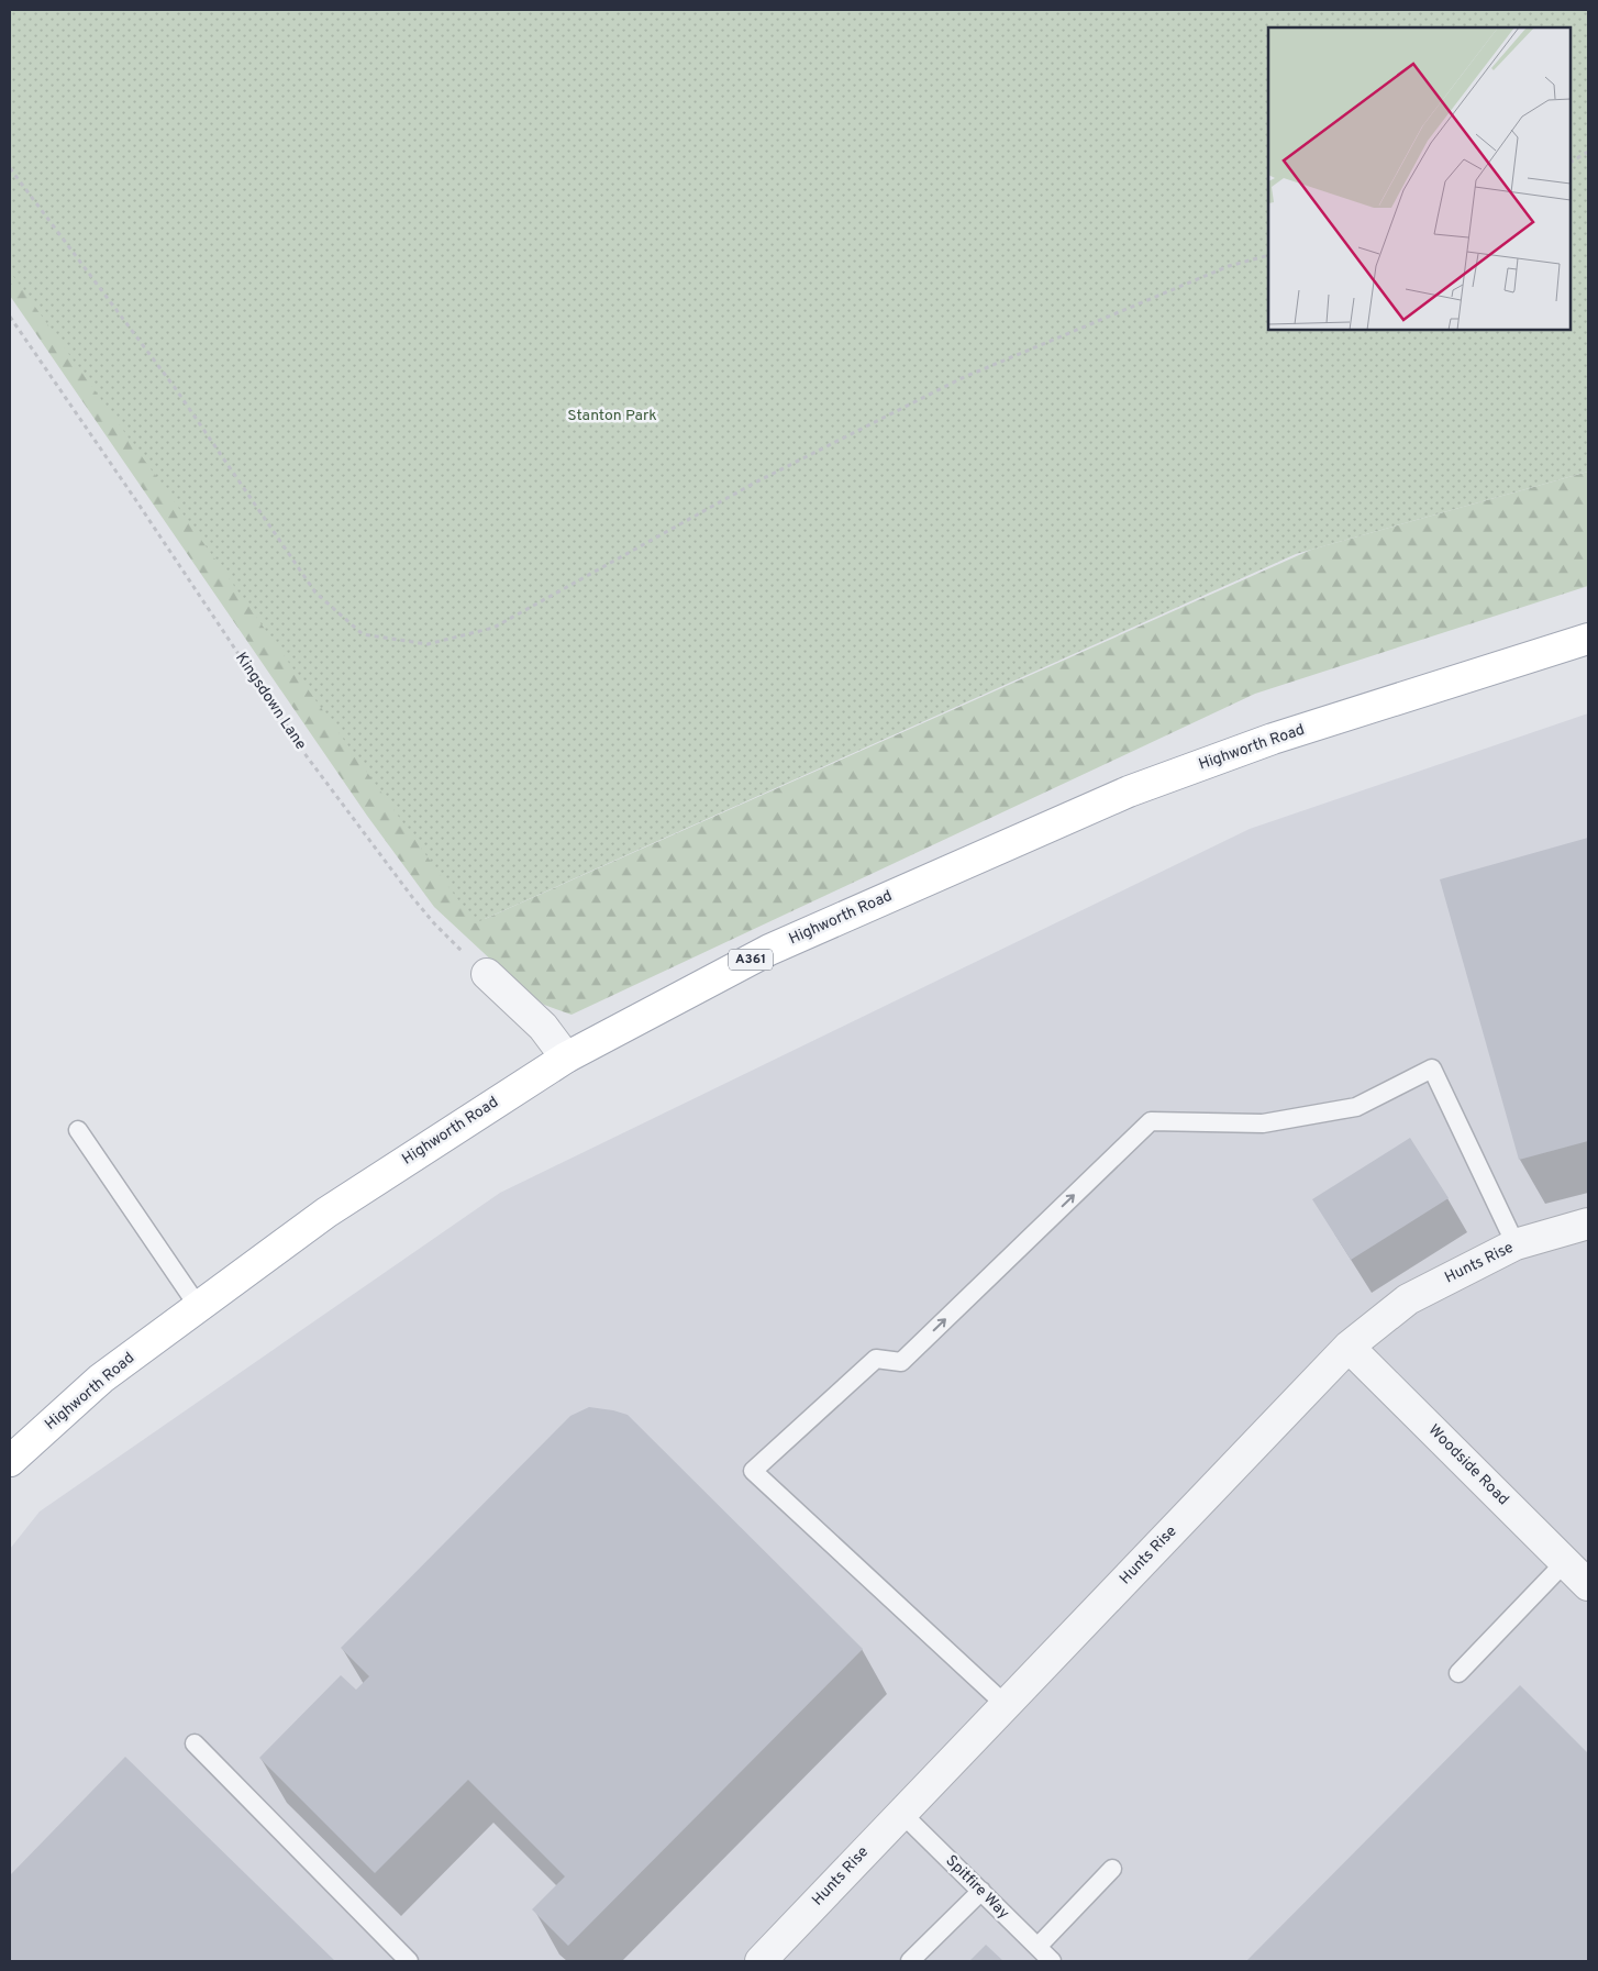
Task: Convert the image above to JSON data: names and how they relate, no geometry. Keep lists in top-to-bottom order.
{
  "streets": {
    "main road": ["Highworth Road", "A361"],
    "street": ["Hunts Rise", "Woodside Road"],
    "lane": ["Spitfire Way"],
    "path": ["Kingsdown Lane"]
  },
  "crossings": [
    ["Hunts Rise", "Woodside Road"],
    ["Hunts Rise", "Spitfire Way"]
  ],
  "parks": ["Stanton Park"]
}
